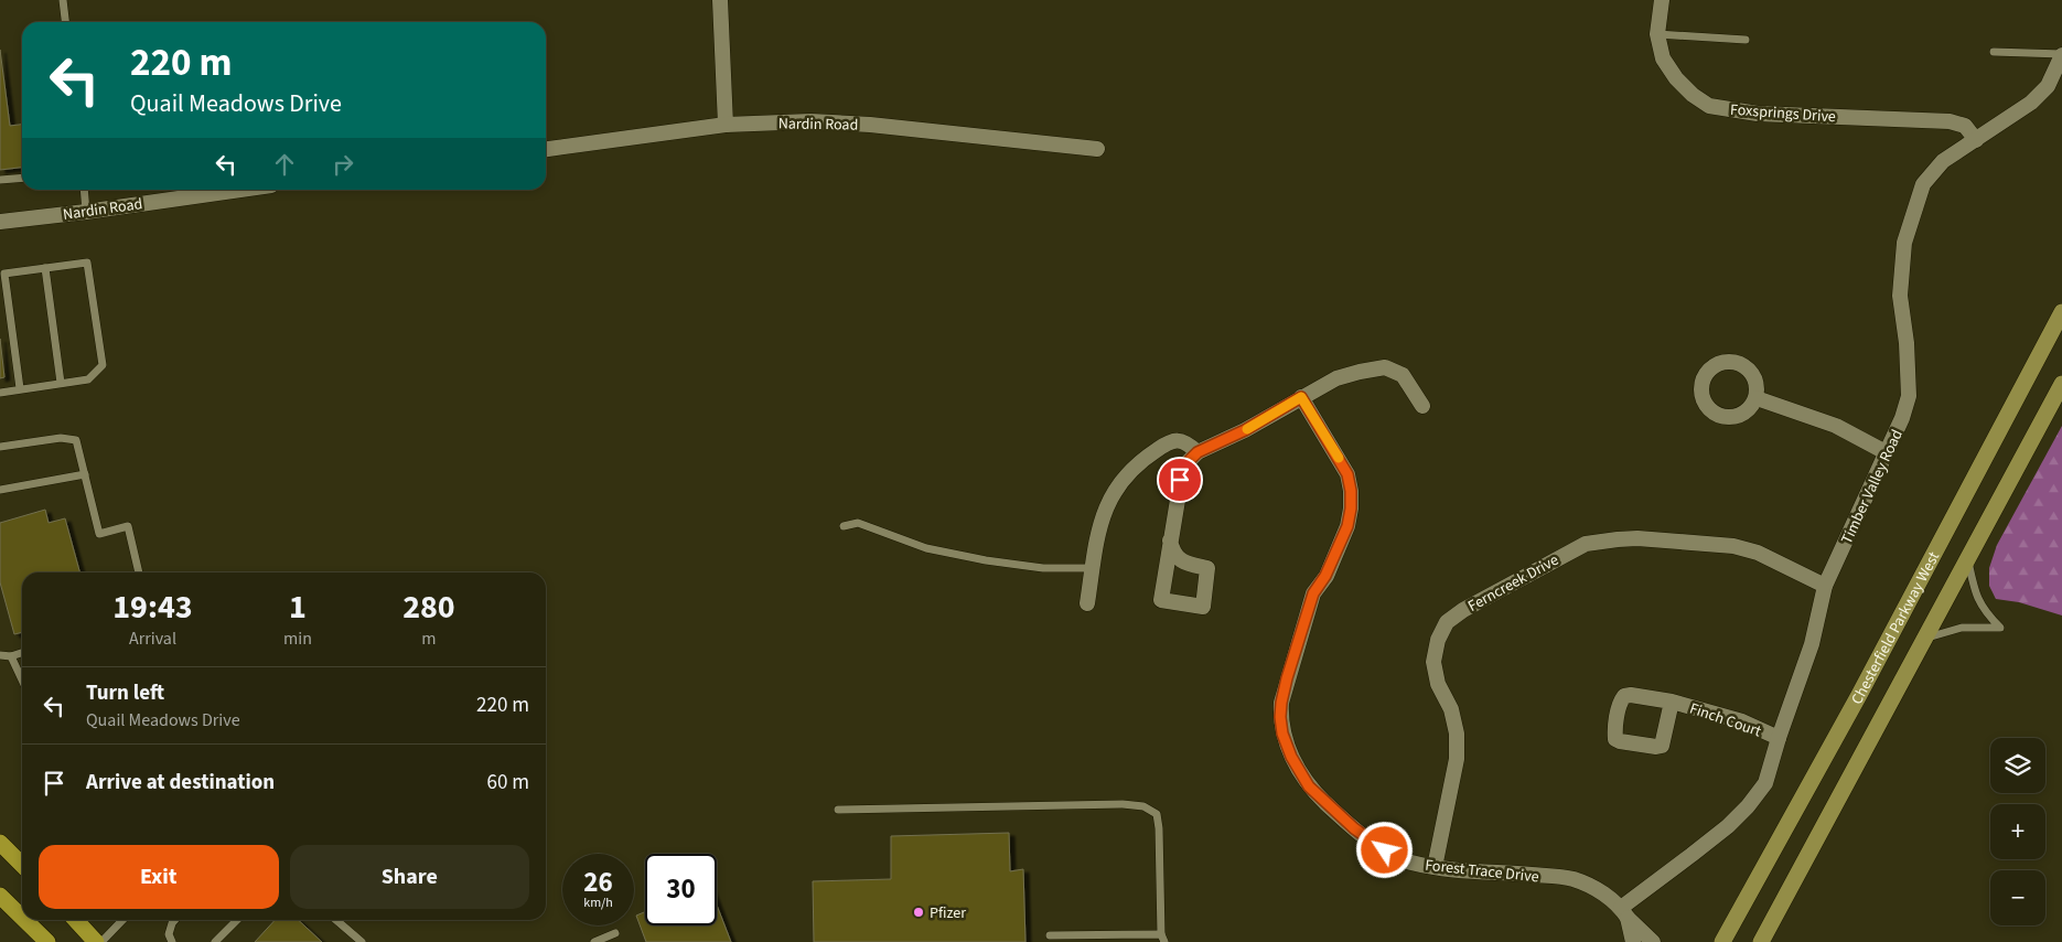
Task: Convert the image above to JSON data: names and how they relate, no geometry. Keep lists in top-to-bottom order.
{
  "streets": {
    "street": [
      "Foxsprings Drive",
      "Nardin Road",
      "Timber Valley Road",
      "Ferncreek Drive",
      "Chesterfield Parkway West",
      "Finch Court",
      "Forest Trace Drive"
    ]
  },
  "crossings": [
    ["Foxsprings Drive", "Timber Valley Road"],
    ["Timber Valley Road", "Ferncreek Drive"],
    ["Timber Valley Road", "Finch Court"],
    ["Timber Valley Road", "Forest Trace Drive"],
    ["Ferncreek Drive", "Forest Trace Drive"]
  ],
  "places": ["Pfizer"],
  "page": {
    "turn": ["220 m", "Quail Meadows Drive"],
    "eta": [
      "19:43",
      "Arrival",
      "1",
      "min",
      "280",
      "m"
    ],
    "list": [
      {
        "name": "Turn left",
        "note": "Quail Meadows Drive",
        "value": "220 m"
      },
      {
        "name": "Arrive at destination",
        "value": "60 m"
      }
    ],
    "map_buttons": ["+", "−"],
    "buttons": ["Exit", "Share"],
    "speed": "26 km/h",
    "limit": "30"
  }
}
